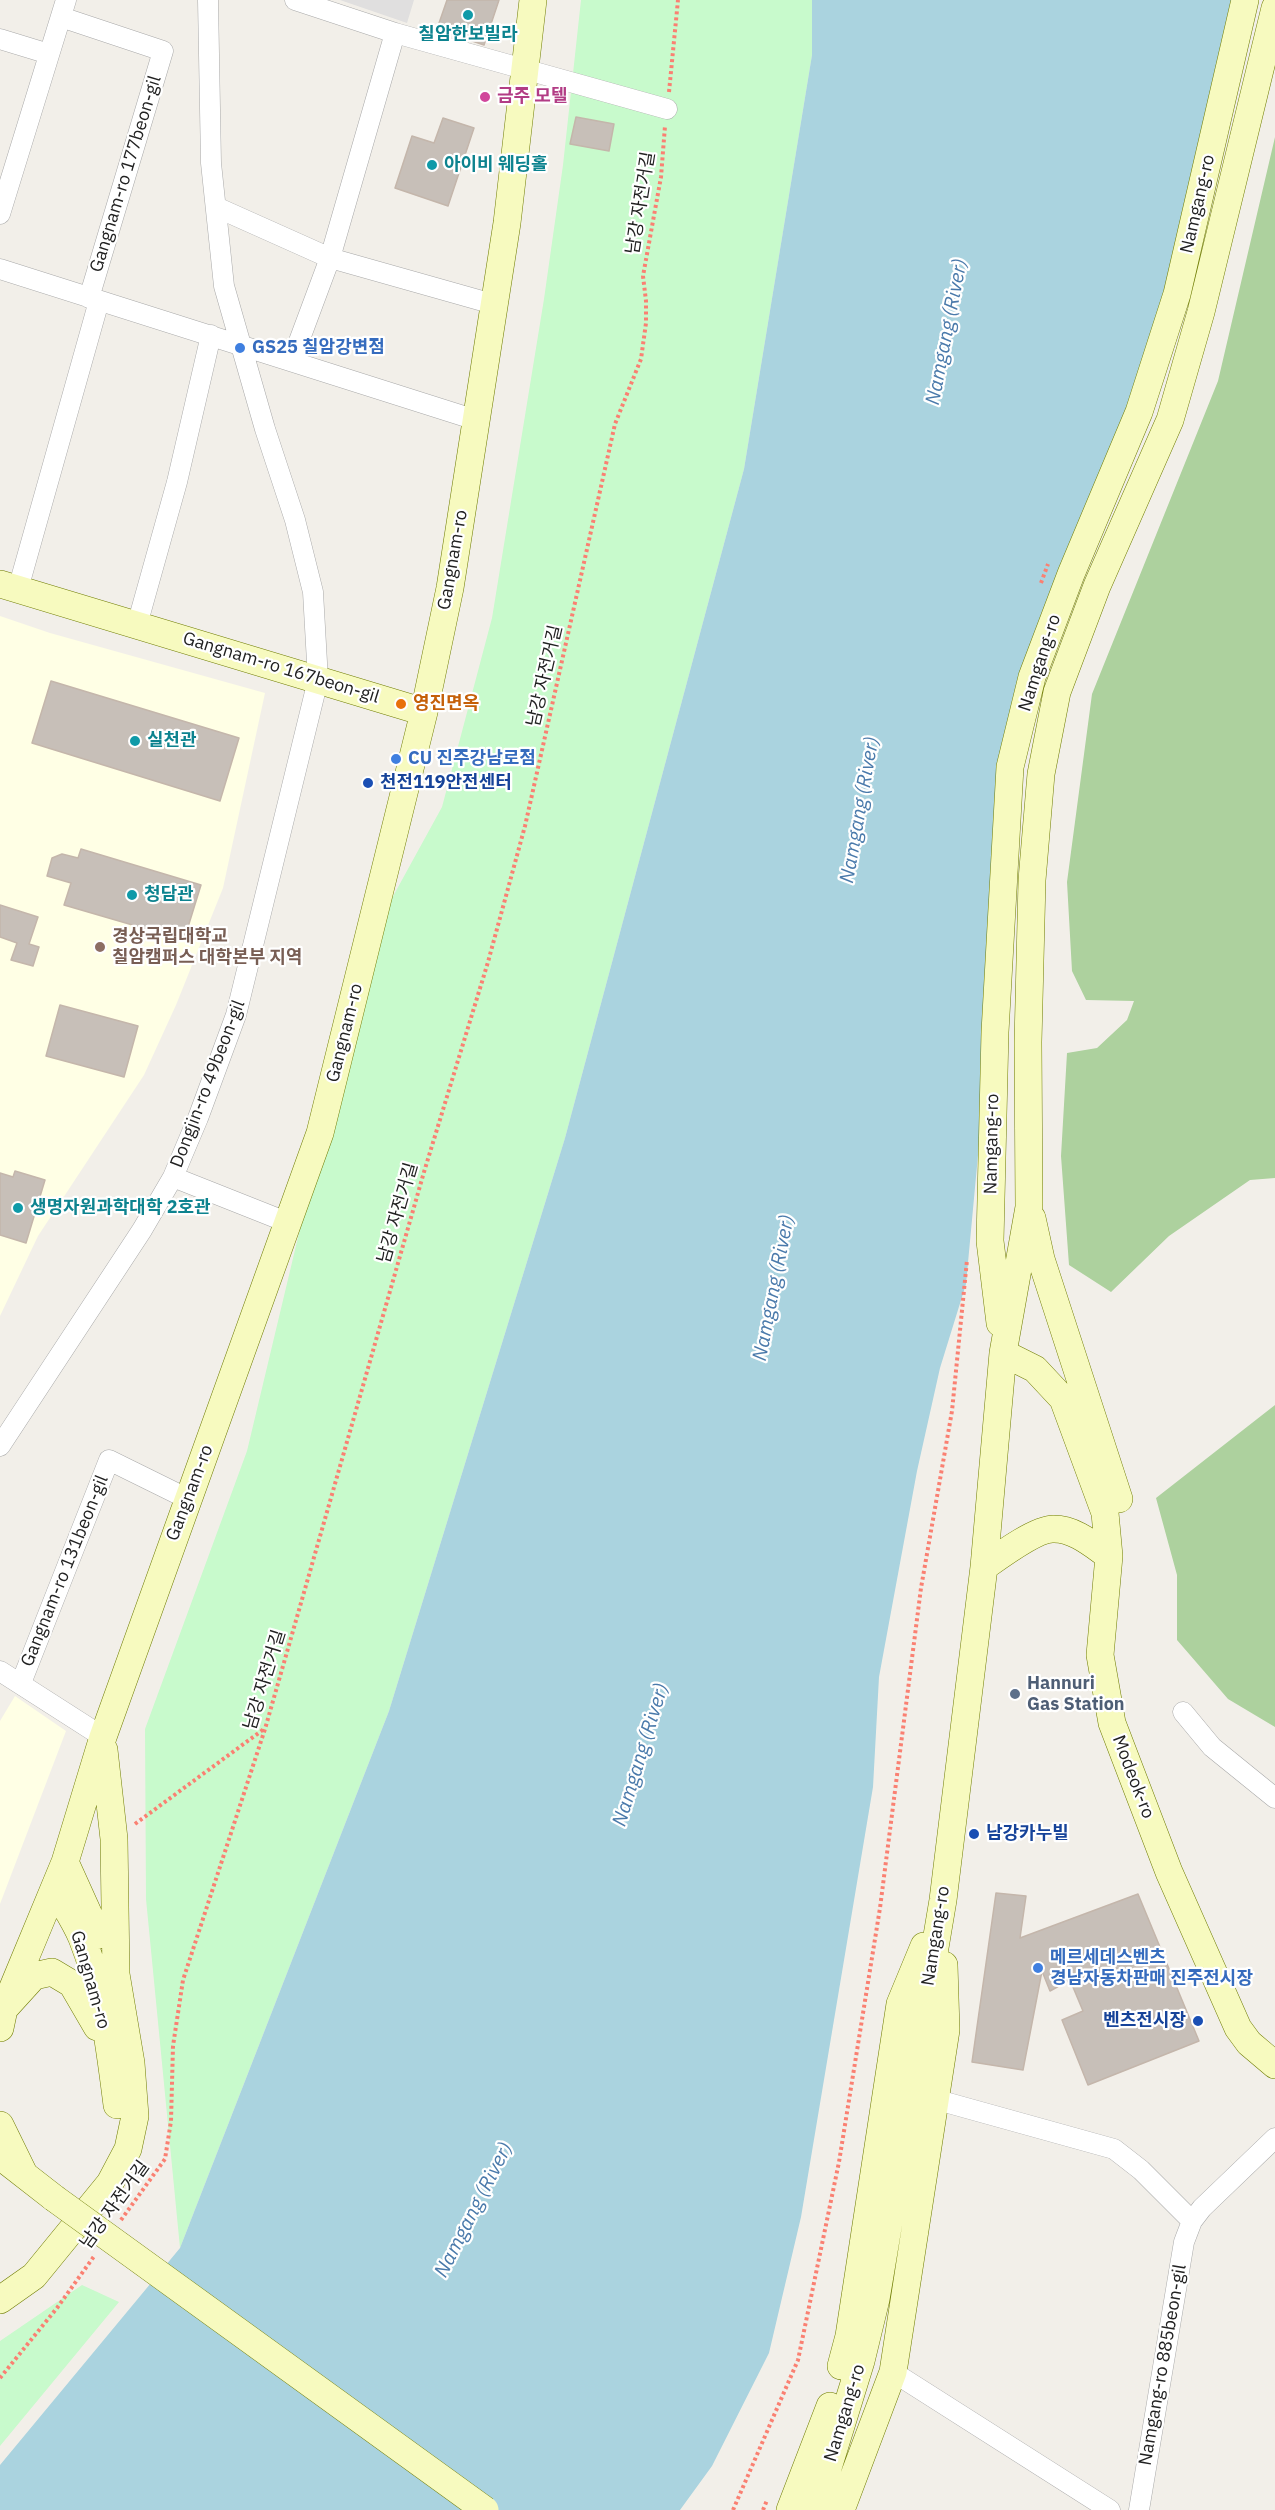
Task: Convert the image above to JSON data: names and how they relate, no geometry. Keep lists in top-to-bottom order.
{
  "streets": {
    "street": [
      "Gangnam-ro 177beon-gil",
      "Namgang-ro",
      "Gangnam-ro",
      "Gangnam-ro 167beon-gil",
      "Dongjin-ro 49beon-gil",
      "Gangnam-ro 131beon-gil",
      "Modeok-ro",
      "Namgang-ro 885beon-gil"
    ],
    "path": ["남강 자전거길"]
  },
  "crossings": [
    ["Gangnam-ro 177beon-gil", "Gangnam-ro"],
    ["Gangnam-ro 177beon-gil", "Gangnam-ro 167beon-gil"],
    ["Gangnam-ro 177beon-gil", "Dongjin-ro 49beon-gil"],
    ["Namgang-ro", "Modeok-ro"],
    ["Gangnam-ro", "Gangnam-ro 167beon-gil"],
    ["Gangnam-ro", "Gangnam-ro 131beon-gil"],
    ["Gangnam-ro 167beon-gil", "Dongjin-ro 49beon-gil"]
  ],
  "water": ["Namgang (River)"],
  "places": [
    "칠암한보빌라",
    "금주 모텔",
    "아이비 웨딩홀",
    "GS25 칠암강변점",
    "영진면옥",
    "실천관",
    "CU 진주강남로점",
    "천전119안전센터",
    "청담관",
    "경상국립대학교 칠암캠퍼스 대학본부 지역",
    "생명자원과학대학 2호관",
    "Hannuri Gas Station",
    "남강카누빌",
    "메르세데스벤츠 경남자동차판매 진주전시장",
    "벤츠전시장"
  ]
}
